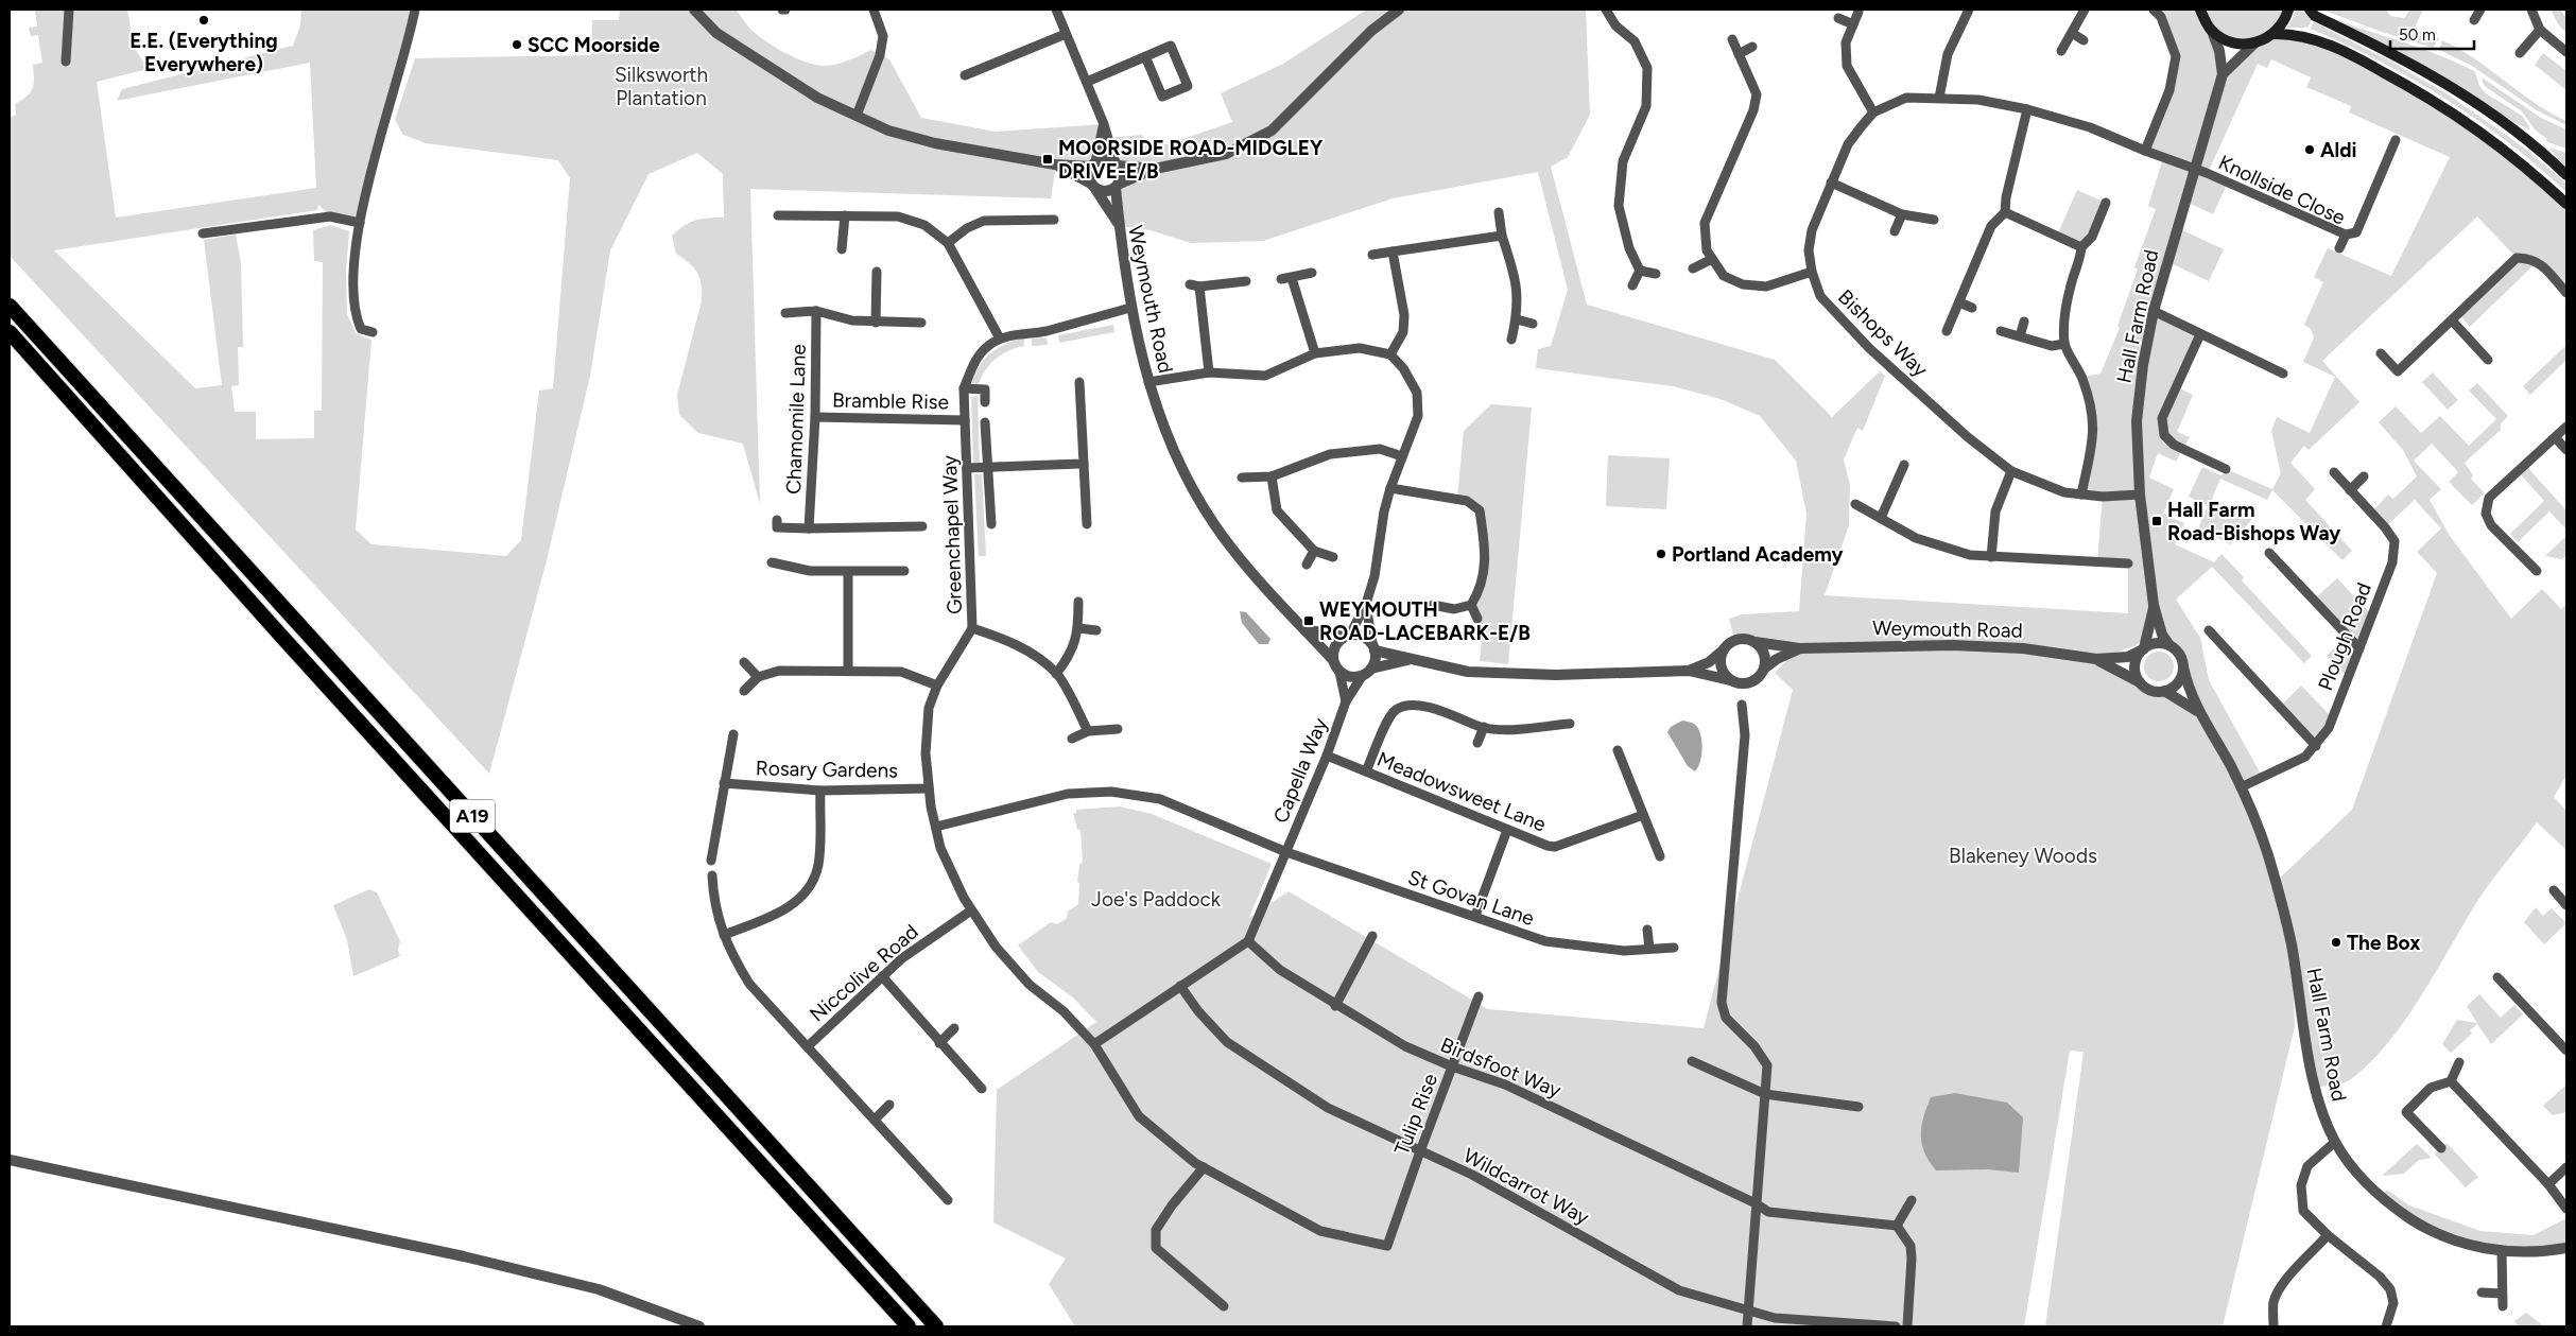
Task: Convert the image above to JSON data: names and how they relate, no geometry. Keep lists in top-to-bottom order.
{
  "streets": {
    "highway": ["A19"],
    "street": [
      "Knollside Close",
      "Weymouth Road",
      "Hall Farm Road",
      "Bishops Way",
      "Bramble Rise",
      "Chamomile Lane",
      "Greenchapel Way",
      "Plough Road",
      "Rosary Gardens",
      "Capella Way",
      "Meadowsweet Lane",
      "St Govan Lane",
      "Niccolive Road",
      "Birdsfoot Way",
      "Tulip Rise",
      "Wildcarrot Way"
    ]
  },
  "crossings": [
    ["Knollside Close", "Hall Farm Road"],
    ["Knollside Close", "Bishops Way"],
    ["Weymouth Road", "Hall Farm Road"],
    ["Weymouth Road", "Greenchapel Way"],
    ["Weymouth Road", "Capella Way"],
    ["Hall Farm Road", "Bishops Way"],
    ["Hall Farm Road", "Plough Road"],
    ["Bramble Rise", "Chamomile Lane"],
    ["Bramble Rise", "Greenchapel Way"],
    ["Greenchapel Way", "Rosary Gardens"],
    ["Greenchapel Way", "St Govan Lane"],
    ["Greenchapel Way", "Niccolive Road"],
    ["Greenchapel Way", "Tulip Rise"],
    ["Capella Way", "Meadowsweet Lane"],
    ["Capella Way", "St Govan Lane"],
    ["Capella Way", "Birdsfoot Way"],
    ["Birdsfoot Way", "Tulip Rise"],
    ["Tulip Rise", "Wildcarrot Way"]
  ],
  "parks": ["Silksworth Plantation", "Blakeney Woods", "Joe's Paddock"],
  "places": {
    "other": [
      "E.E. (Everything Everywhere)",
      "SCC Moorside",
      "Aldi",
      "Portland Academy",
      "The Box"
    ],
    "transit": ["MOORSIDE ROAD-MIDGLEY DRIVE-E/B", "Hall Farm Road-Bishops Way", "WEYMOUTH ROAD-LACEBARK-E/B"]
  },
  "scale_bar": "50 m"
}
